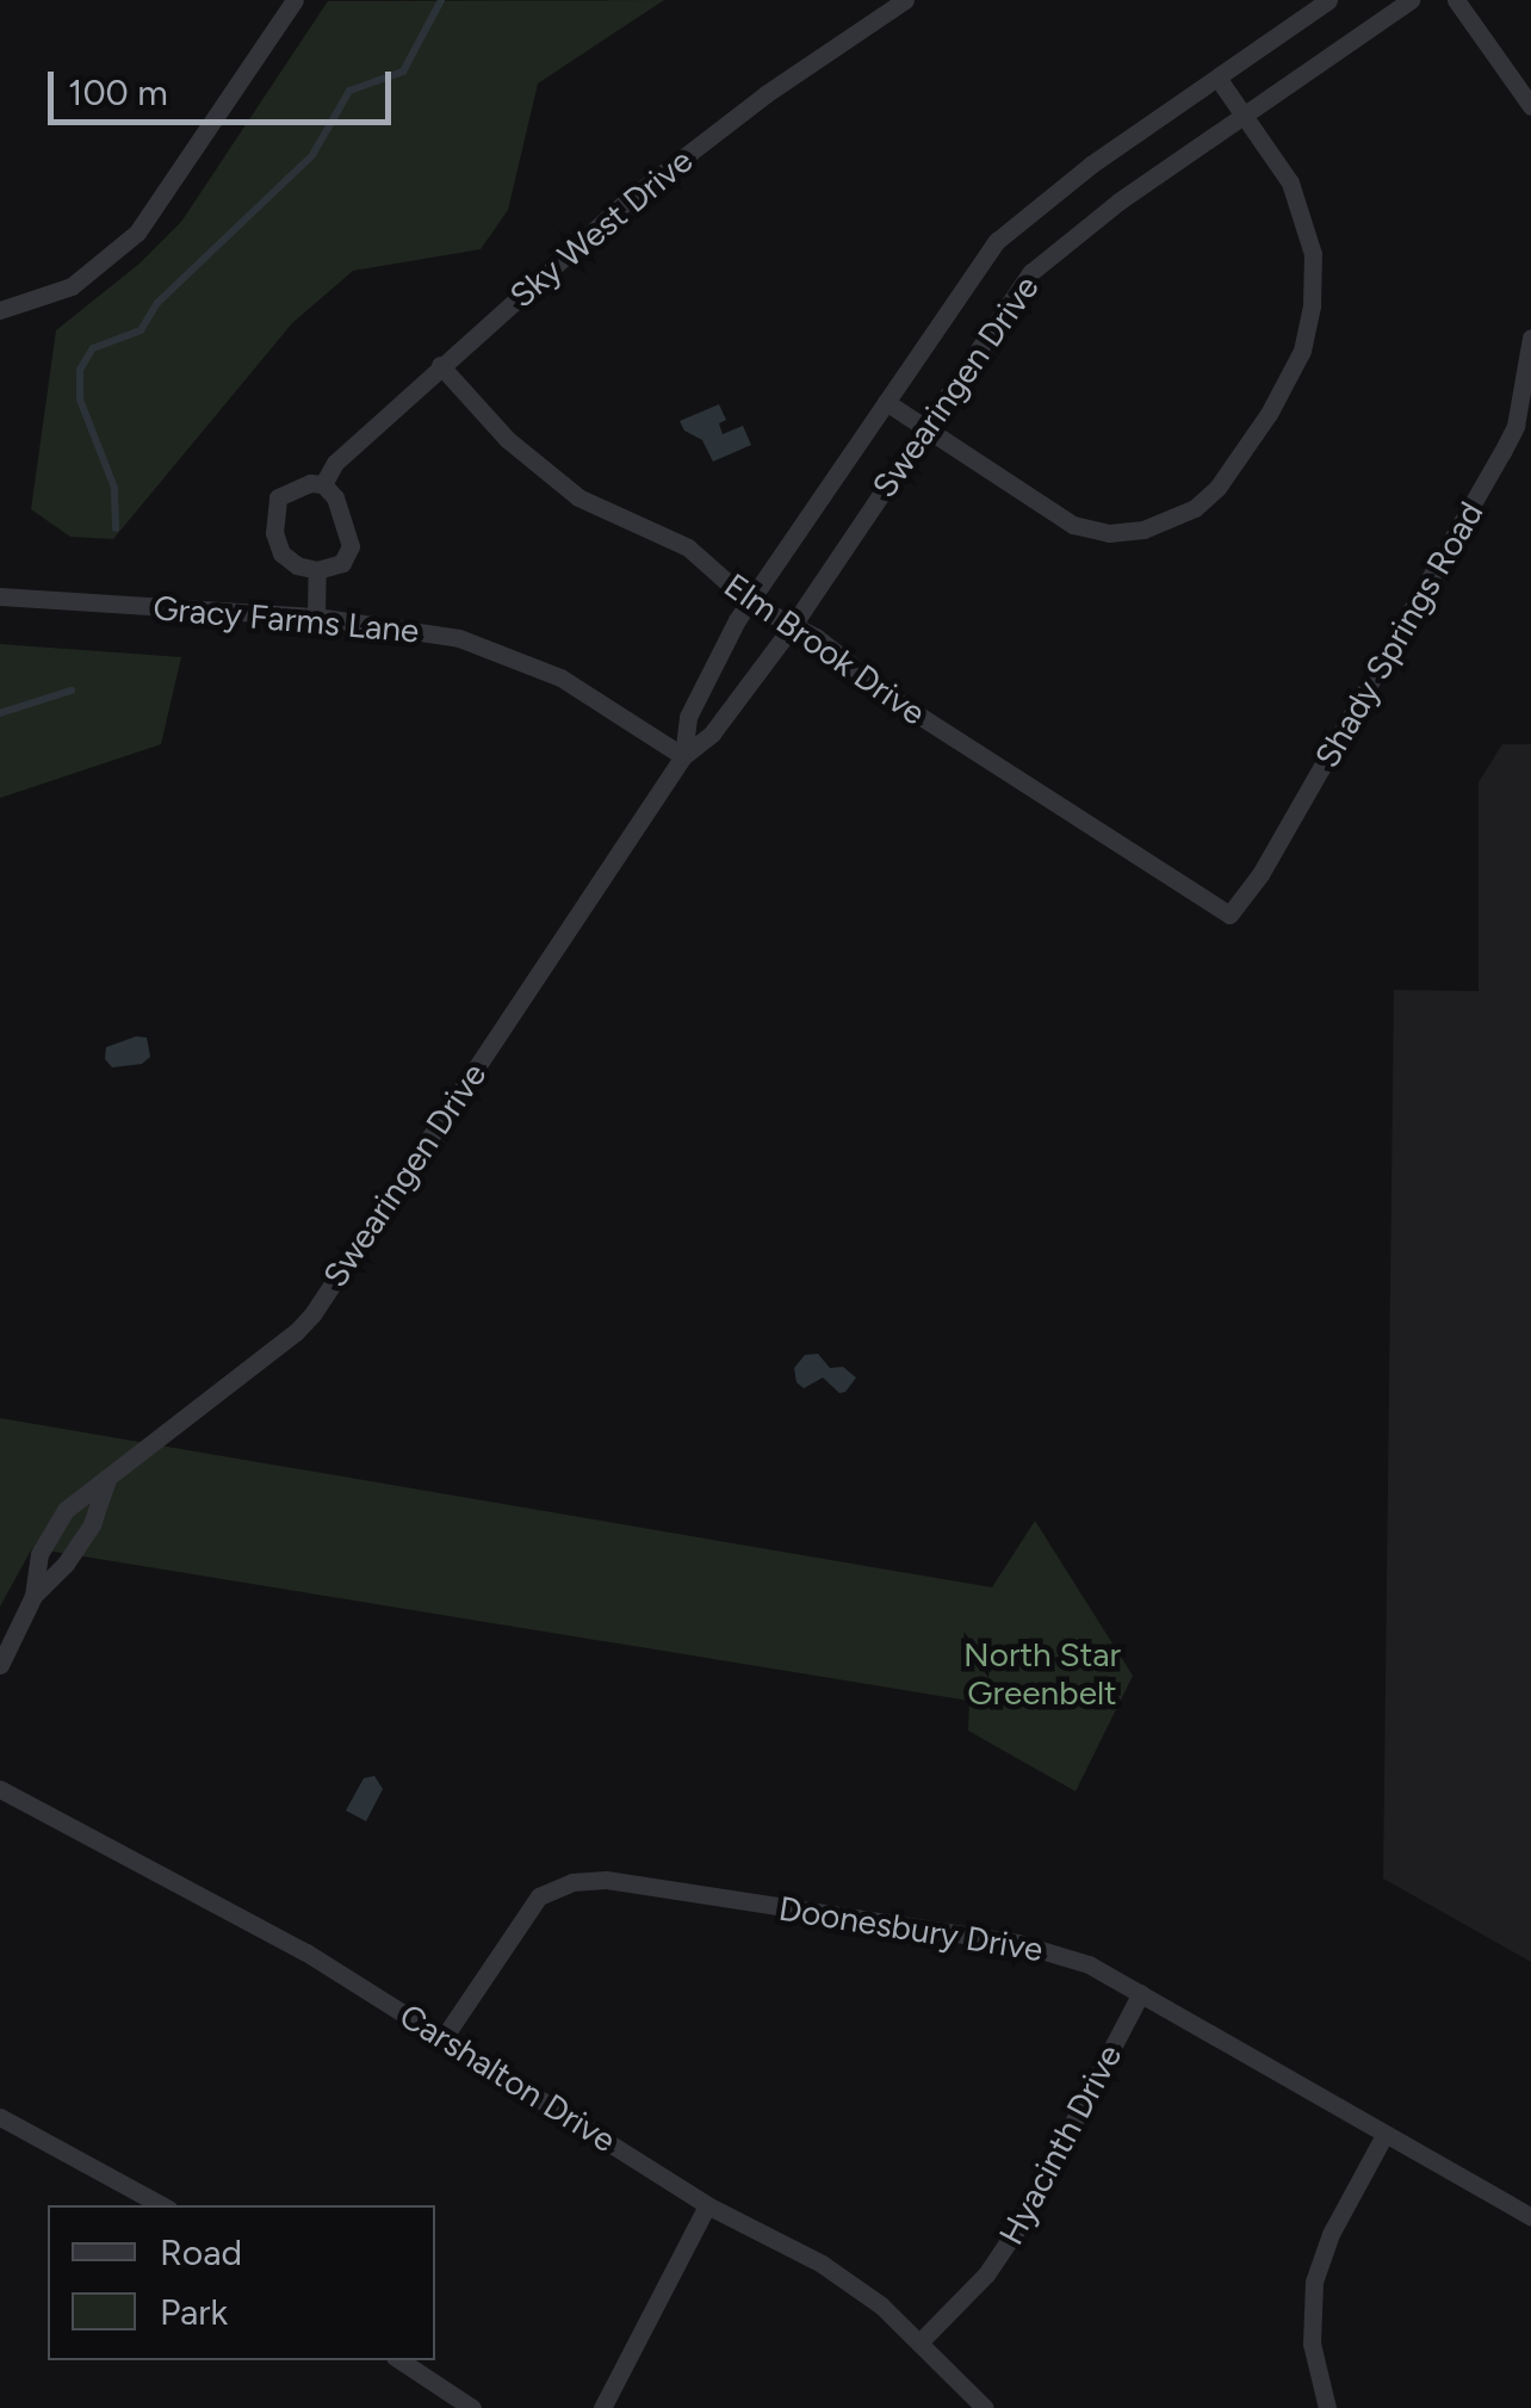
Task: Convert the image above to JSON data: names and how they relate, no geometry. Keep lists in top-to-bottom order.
{
  "streets": {
    "street": [
      "Sky West Drive",
      "Swearingen Drive",
      "Gracy Farms Lane",
      "Shady Springs Road",
      "Elm Brook Drive",
      "Doonesbury Drive",
      "Carshalton Drive",
      "Hyacinth Drive"
    ]
  },
  "crossings": [
    ["Sky West Drive", "Elm Brook Drive"],
    ["Swearingen Drive", "Gracy Farms Lane"],
    ["Swearingen Drive", "Elm Brook Drive"],
    ["Shady Springs Road", "Elm Brook Drive"],
    ["Doonesbury Drive", "Carshalton Drive"],
    ["Doonesbury Drive", "Hyacinth Drive"],
    ["Carshalton Drive", "Hyacinth Drive"]
  ],
  "parks": ["North Star Greenbelt"],
  "legend": ["Road", "Park"],
  "scale_bar": "100 m"
}
